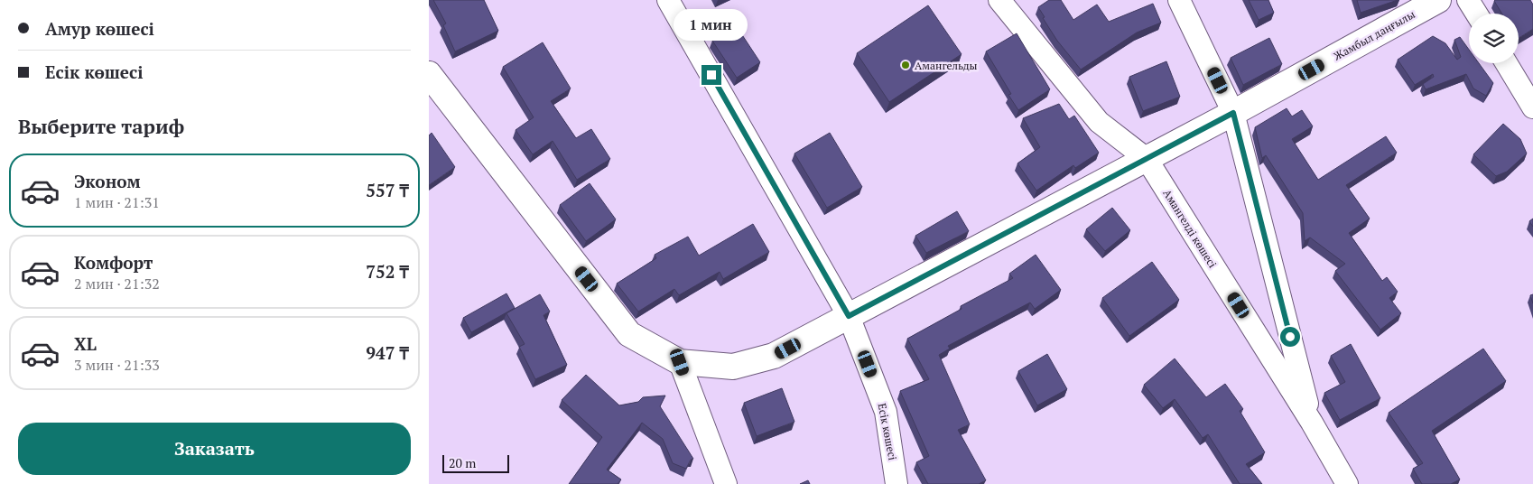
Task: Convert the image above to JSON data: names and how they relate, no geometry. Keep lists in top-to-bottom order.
{
  "streets": {
    "street": ["Жамбыл даңғылы", "Амангелді көшесі", "Есік көшесі"]
  },
  "crossings": [
    ["Жамбыл даңғылы", "Амангелді көшесі"],
    ["Жамбыл даңғылы", "Есік көшесі"]
  ],
  "places": ["Амангельды"],
  "scale_bar": "20 m",
  "page": {
    "banner": ["Амур көшесі", "Есік көшесі"],
    "bubble": "1 мин",
    "heading": "Выберите тариф",
    "list": [
      {
        "name": "Эконом",
        "note": "1 мин · 21:31",
        "value": "557 ₸"
      },
      {
        "name": "Комфорт",
        "note": "2 мин · 21:32",
        "value": "752 ₸"
      },
      {
        "name": "XL",
        "note": "3 мин · 21:33",
        "value": "947 ₸"
      }
    ],
    "buttons": "Заказать",
    "scale": "20 m"
  }
}
